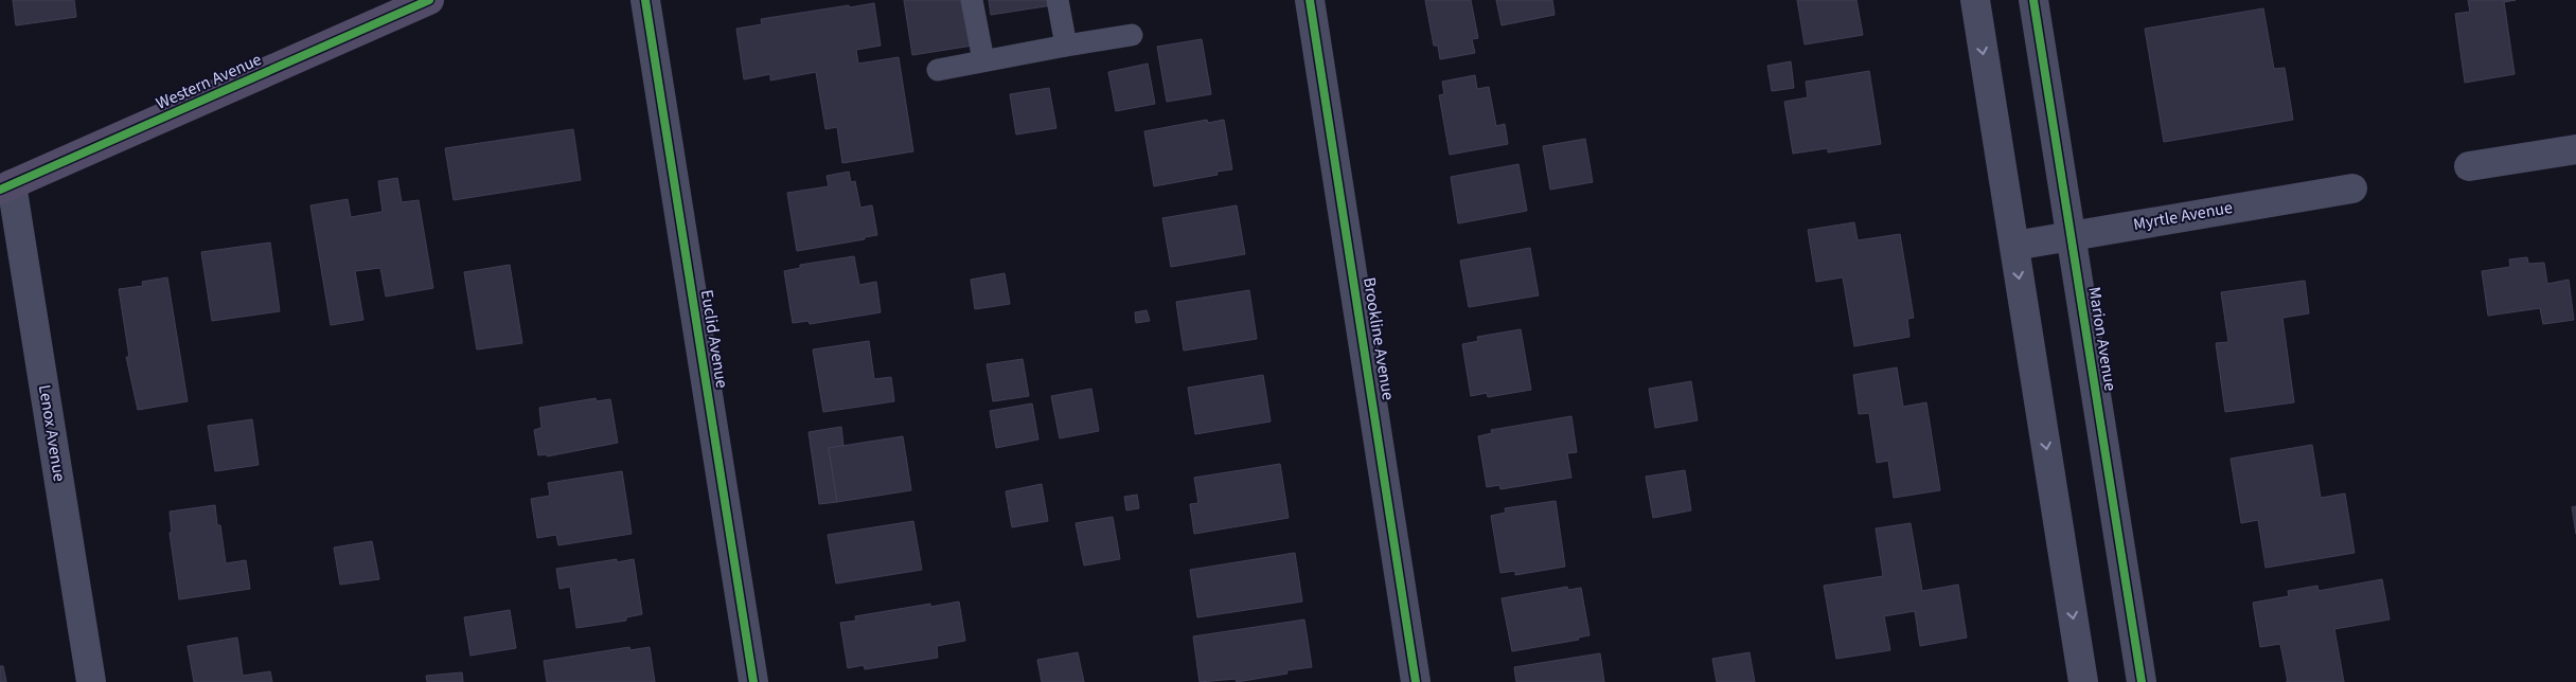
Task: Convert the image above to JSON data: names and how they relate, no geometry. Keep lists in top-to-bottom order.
{
  "streets": {
    "main road": ["Western Avenue"],
    "street": [
      "Myrtle Avenue",
      "Euclid Avenue",
      "Brookline Avenue",
      "Marion Avenue",
      "Lenox Avenue"
    ]
  },
  "crossings": [
    ["Western Avenue", "Lenox Avenue"],
    ["Myrtle Avenue", "Marion Avenue"]
  ]
}
